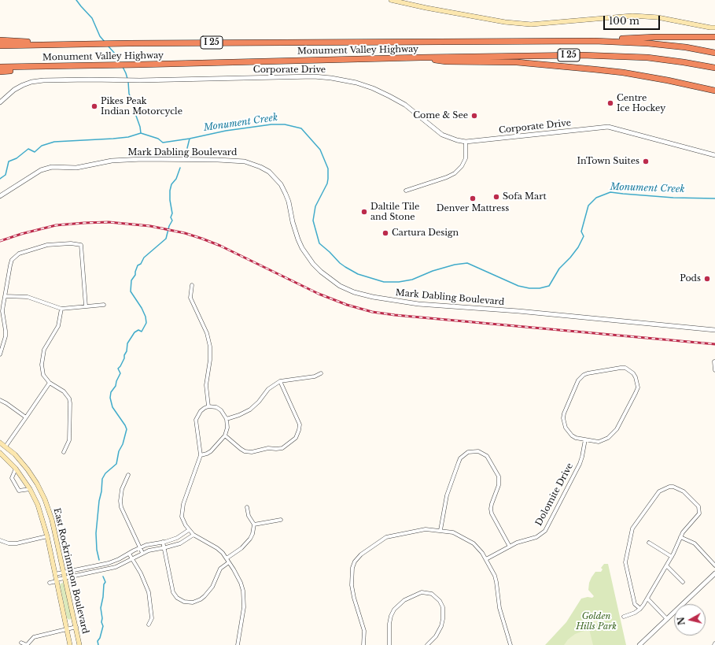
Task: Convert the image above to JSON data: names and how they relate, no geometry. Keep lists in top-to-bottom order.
{
  "streets": {
    "highway": ["I 25", "Monument Valley Highway"],
    "main road": ["East Rockrimmon Boulevard"],
    "street": ["Corporate Drive", "Mark Dabling Boulevard", "Dolomite Drive"]
  },
  "water": ["Monument Creek"],
  "parks": ["Golden Hills Park"],
  "places": [
    "Centre Ice Hockey",
    "Pikes Peak Indian Motorcycle",
    "Come & See",
    "InTown Suites",
    "Sofa Mart",
    "Denver Mattress",
    "Daltile Tile and Stone",
    "Cartura Design",
    "Pods"
  ],
  "scale_bar": "100 m",
  "north": "left"
}
